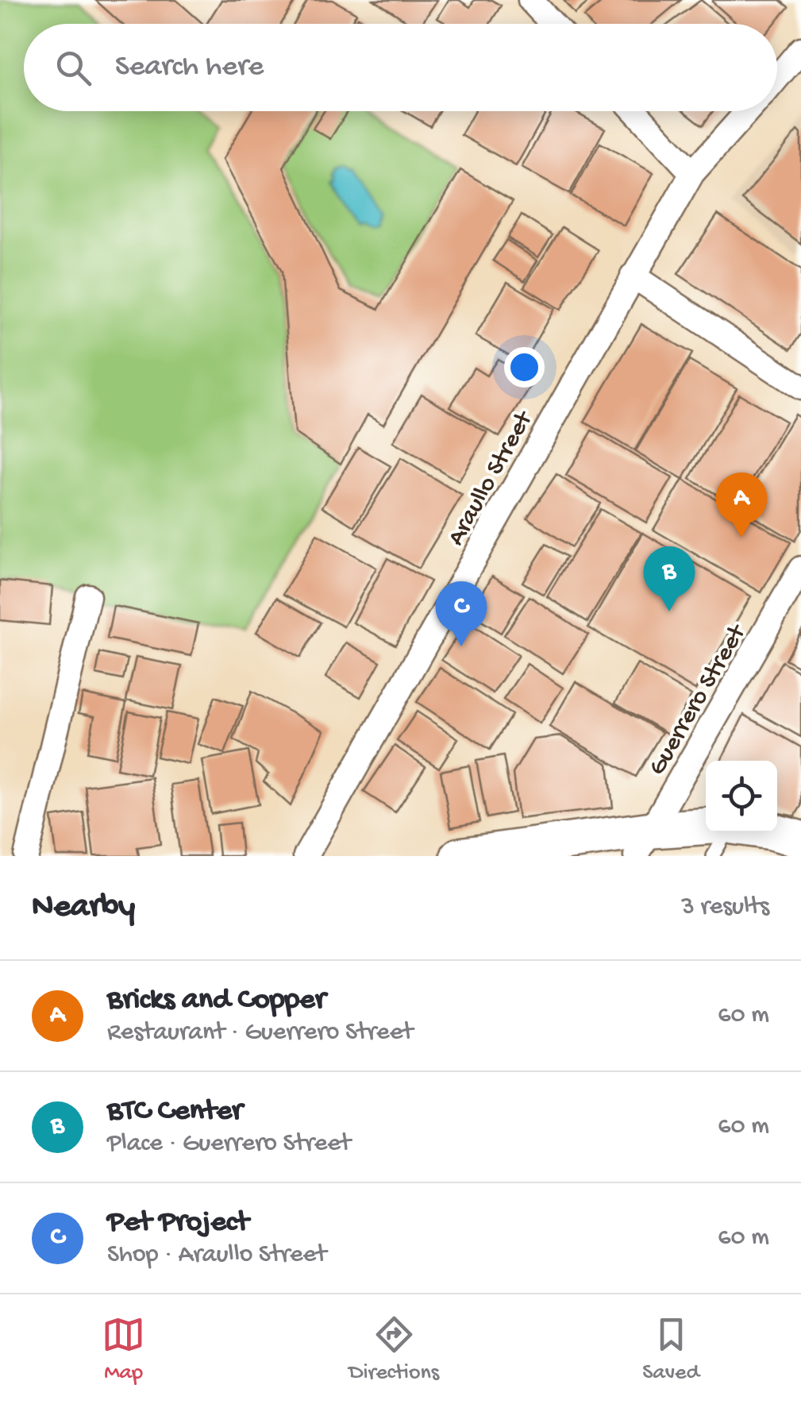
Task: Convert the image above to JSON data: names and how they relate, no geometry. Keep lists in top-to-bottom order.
{
  "streets": {
    "street": ["Araullo Street", "Guerrero Street"]
  },
  "page": {
    "search": "Search here",
    "pins": ["A", "B", "C"],
    "heading": ["Nearby", "3 results"],
    "list": [
      {
        "mark": "A",
        "name": "Bricks and Copper",
        "note": "Restaurant · Guerrero Street",
        "value": "60 m"
      },
      {
        "mark": "B",
        "name": "BTC Center",
        "note": "Place · Guerrero Street",
        "value": "60 m"
      },
      {
        "mark": "C",
        "name": "Pet Project",
        "note": "Shop · Araullo Street",
        "value": "60 m"
      }
    ],
    "nav": ["Map", "Directions", "Saved"]
  }
}
